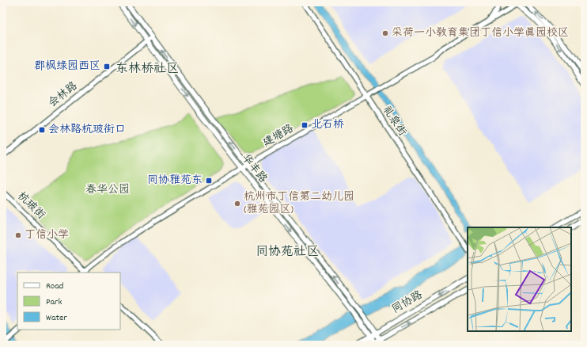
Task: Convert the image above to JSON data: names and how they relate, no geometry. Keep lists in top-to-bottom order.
{
  "streets": {
    "main road": ["华丰路", "同协路"],
    "street": [
      "会林路",
      "礼泉街",
      "建塘路",
      "杭玻街"
    ]
  },
  "crossings": [
    ["会林路", "华丰路"],
    ["礼泉街", "建塘路"],
    ["建塘路", "华丰路"],
    ["建塘路", "杭玻街"],
    ["华丰路", "同协路"]
  ],
  "districts": ["东林桥社区", "同协苑社区"],
  "parks": ["春华公园"],
  "places": {
    "other": ["采荷一小教育集团丁信小学真园校区", "杭州市丁信第二幼儿园 (雅苑园区)", "丁信小学"],
    "transit": [
      "郡枫绿园西区",
      "北石桥",
      "会林路杭玻街口",
      "同协雅苑东"
    ]
  },
  "legend": ["Road", "Park", "Water"]
}
